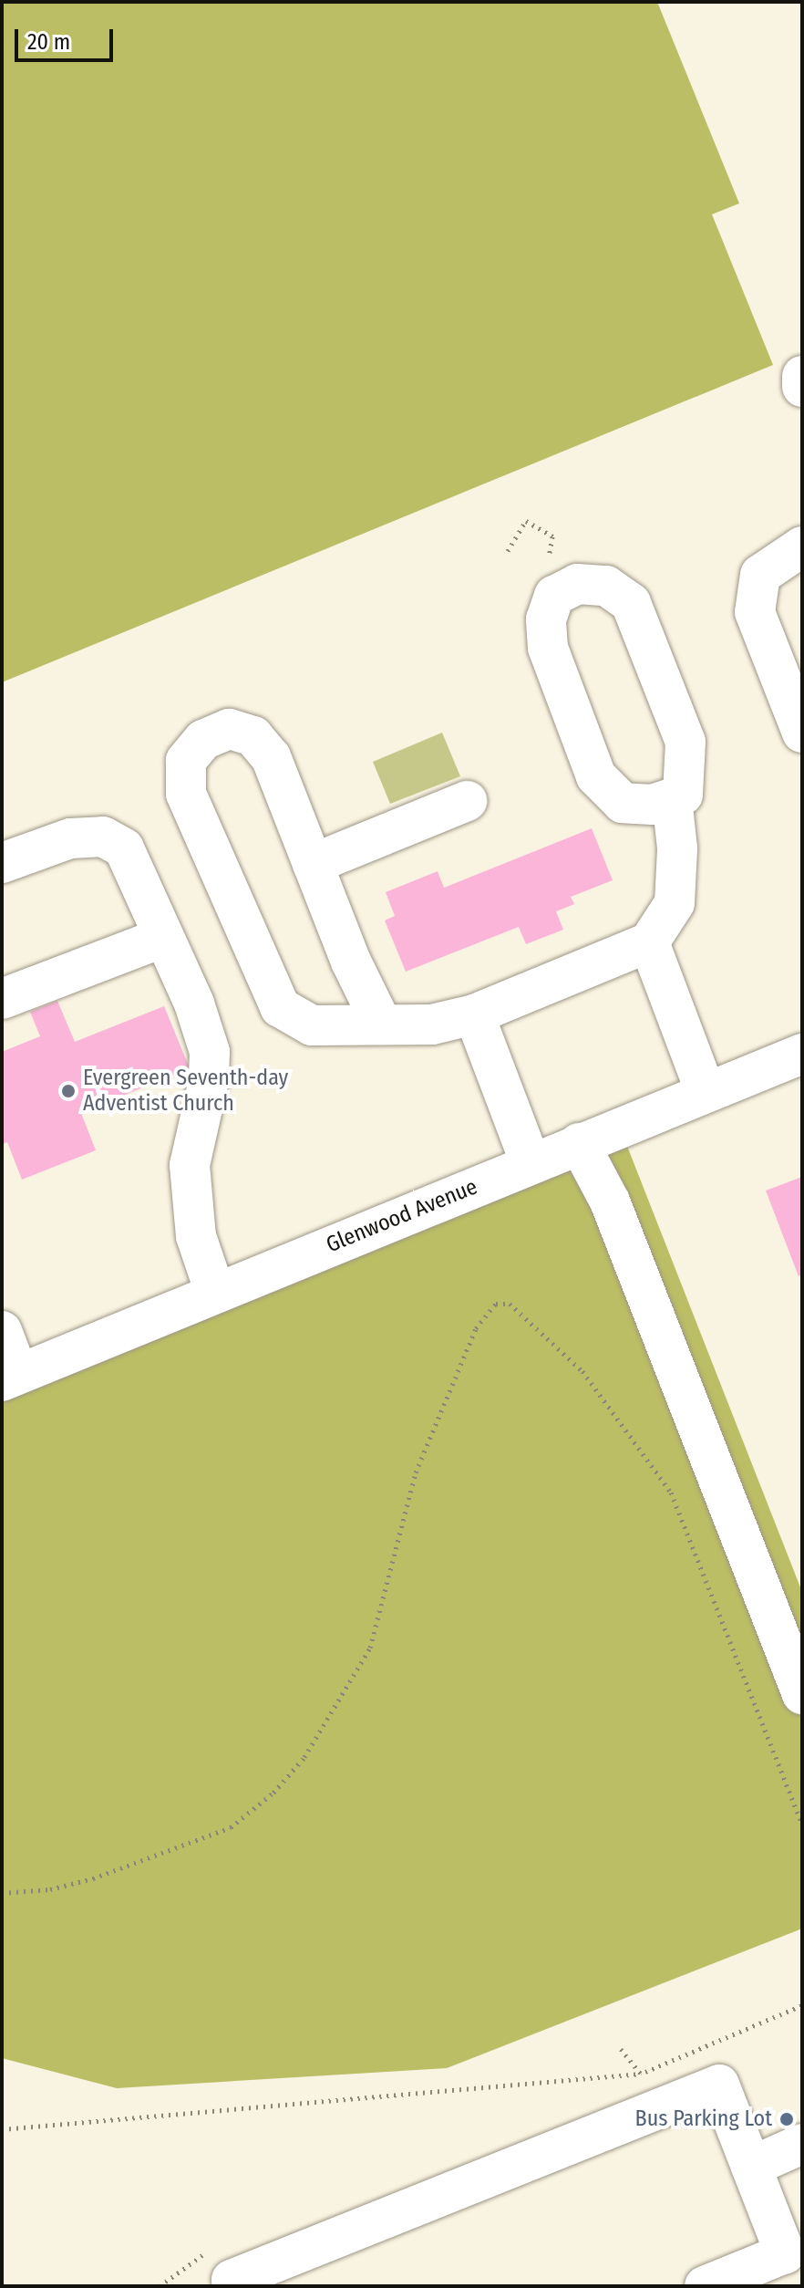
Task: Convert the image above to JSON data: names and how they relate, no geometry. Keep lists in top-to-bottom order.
{
  "streets": {
    "street": ["Glenwood Avenue"]
  },
  "places": ["Evergreen Seventh-day Adventist Church", "Bus Parking Lot"],
  "scale_bar": "20 m"
}
